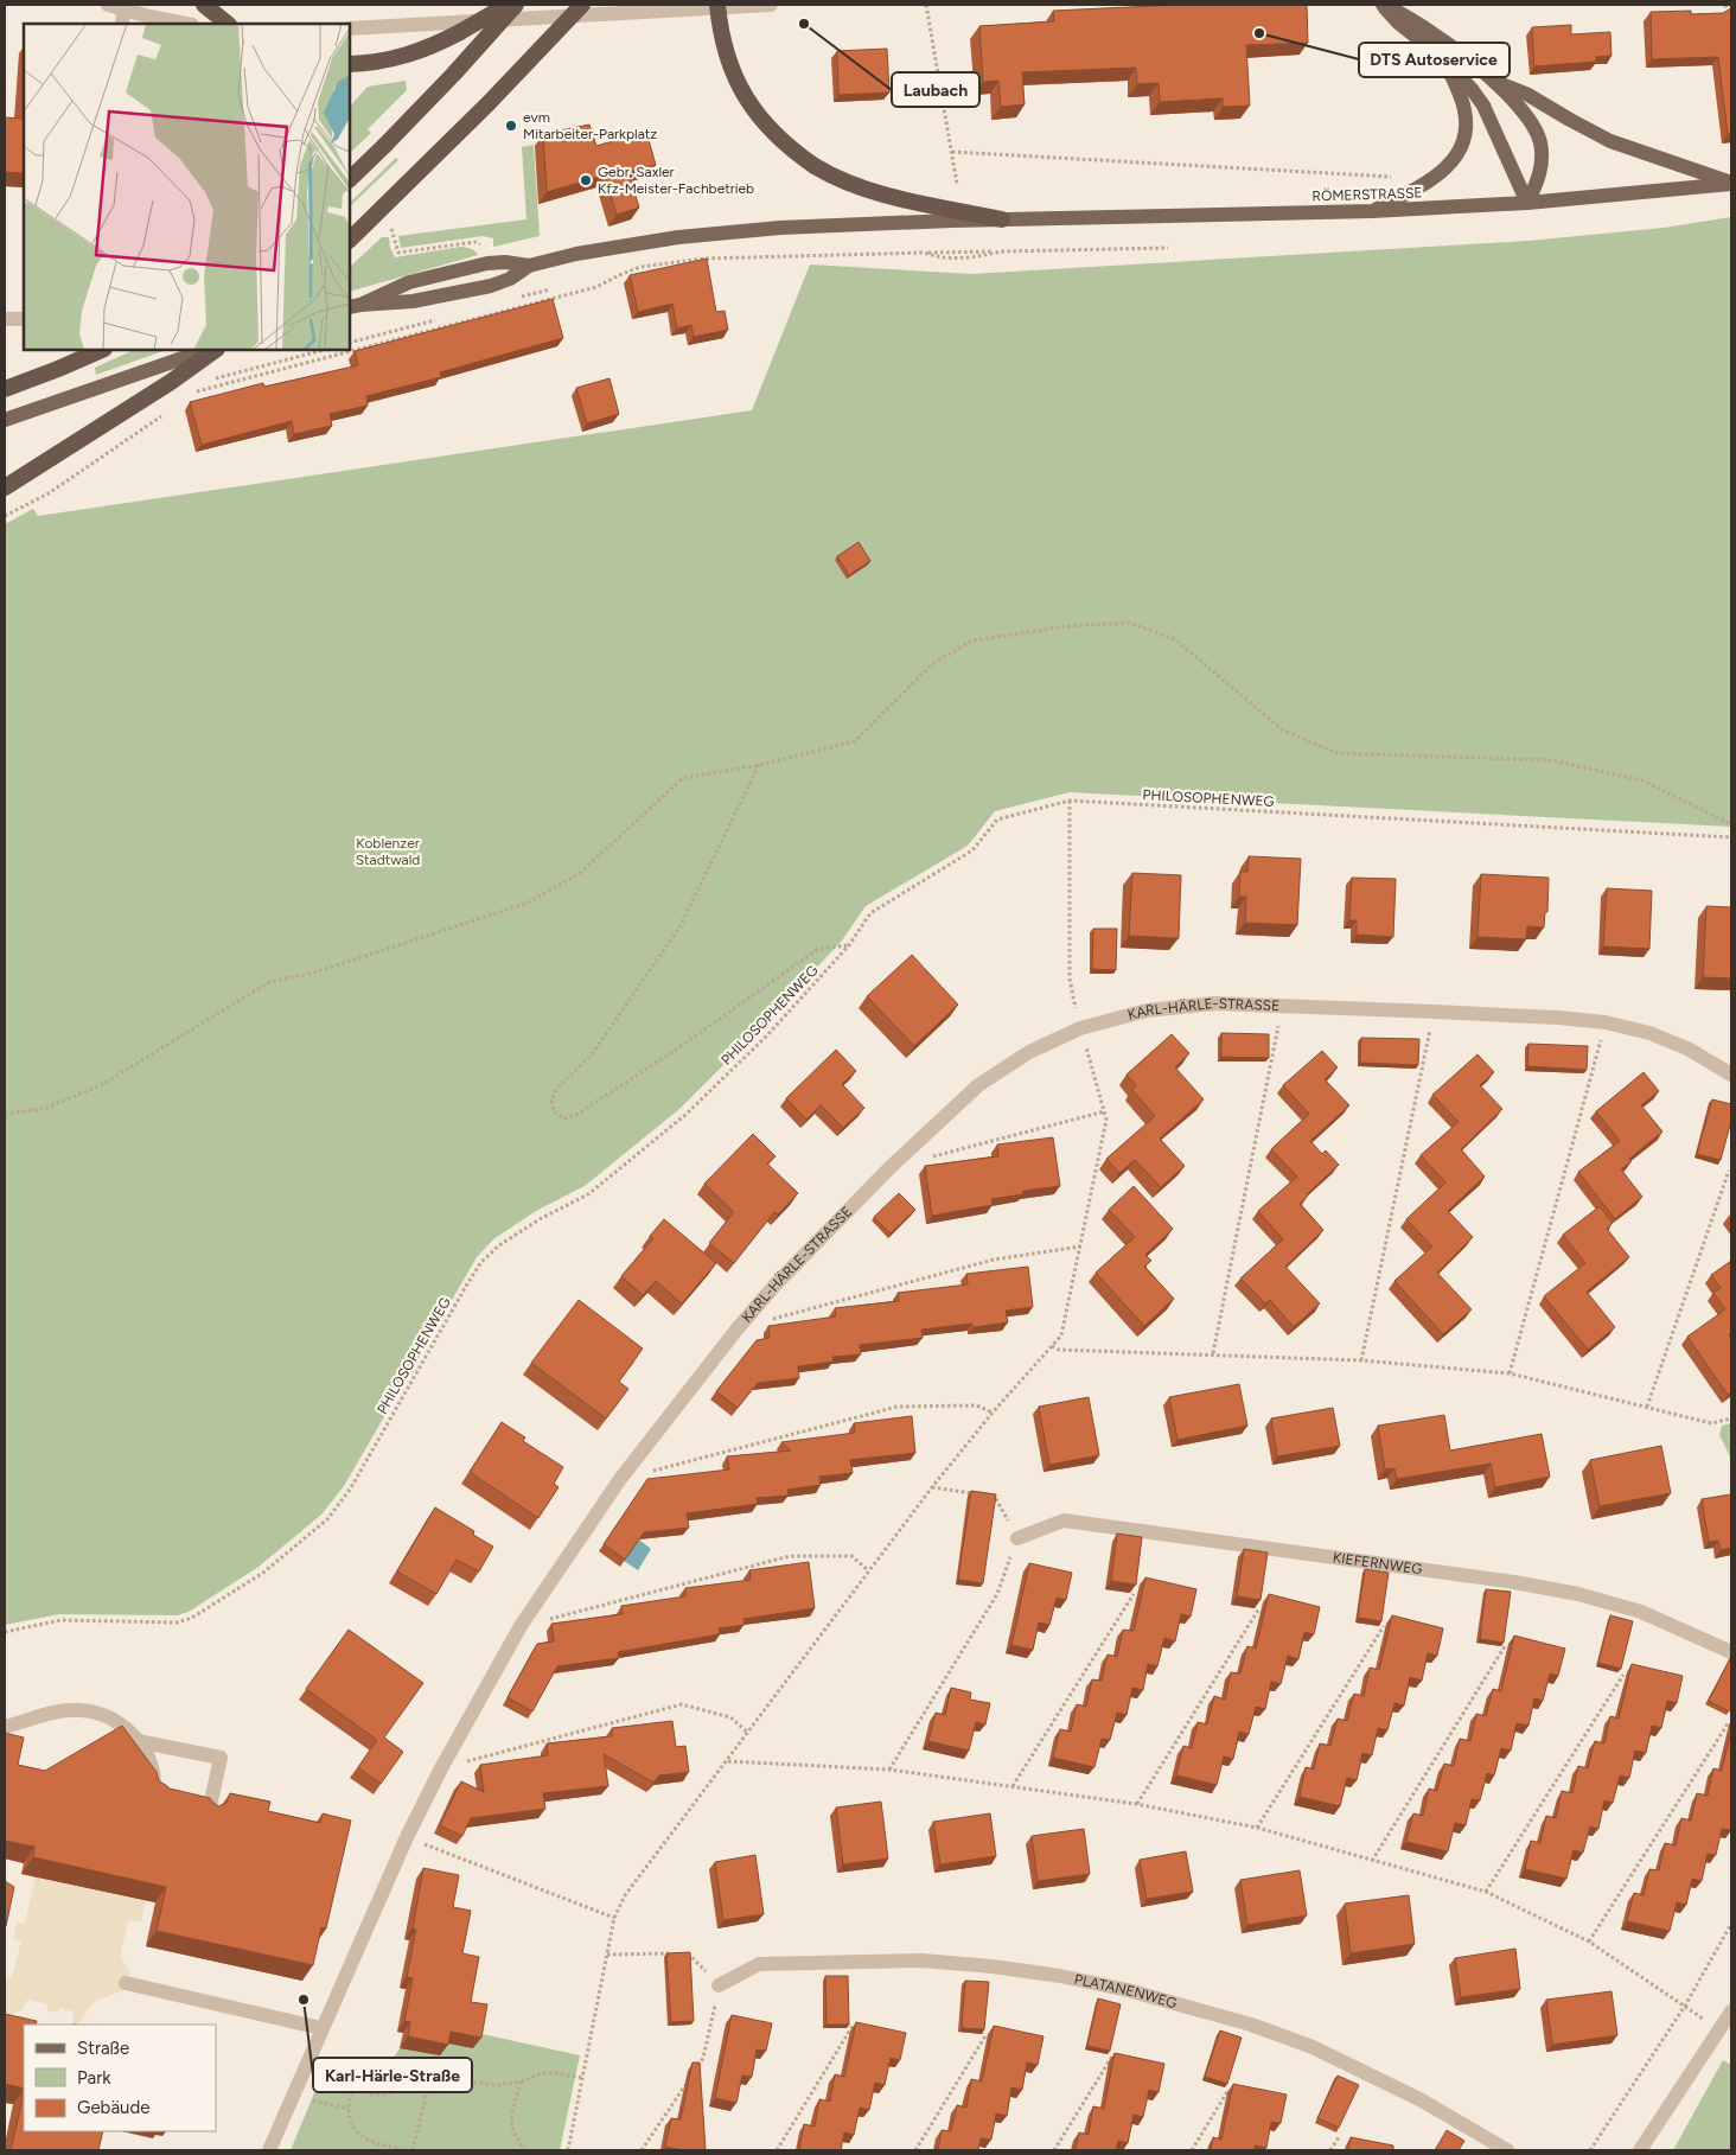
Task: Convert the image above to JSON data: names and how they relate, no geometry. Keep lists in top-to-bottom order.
{
  "streets": {
    "main road": ["RÖMERSTRASSE"],
    "street": ["KARL-HÄRLE-STRASSE", "KIEFERNWEG", "PLATANENWEG"],
    "path": ["PHILOSOPHENWEG"]
  },
  "parks": ["Koblenzer Stadtwald"],
  "places": [
    "Laubach",
    "DTS Autoservice",
    "evm Mitarbeiter-Parkplatz",
    "Gebr. Saxler Kfz-Meister-Fachbetrieb",
    "Karl-Härle-Straße"
  ],
  "legend": ["Straße", "Park", "Gebäude"]
}
